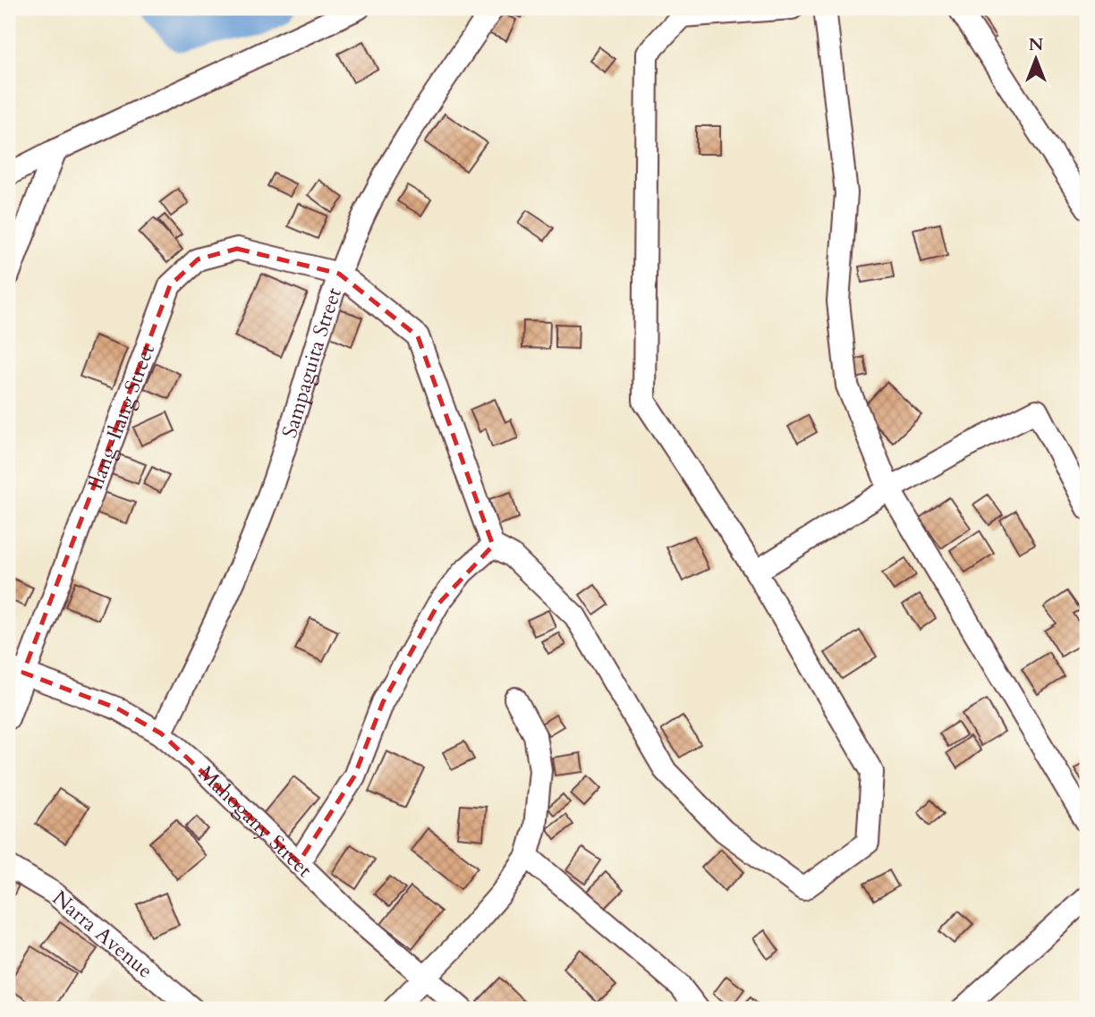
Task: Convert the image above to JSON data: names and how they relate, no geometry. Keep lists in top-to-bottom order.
{
  "streets": {
    "street": [
      "Sampaguita Street",
      "Ilang-Ilang Street",
      "Mahogany Street",
      "Narra Avenue"
    ]
  },
  "crossings": [
    ["Sampaguita Street", "Ilang-Ilang Street"],
    ["Sampaguita Street", "Mahogany Street"],
    ["Ilang-Ilang Street", "Mahogany Street"]
  ],
  "north": "top"
}
